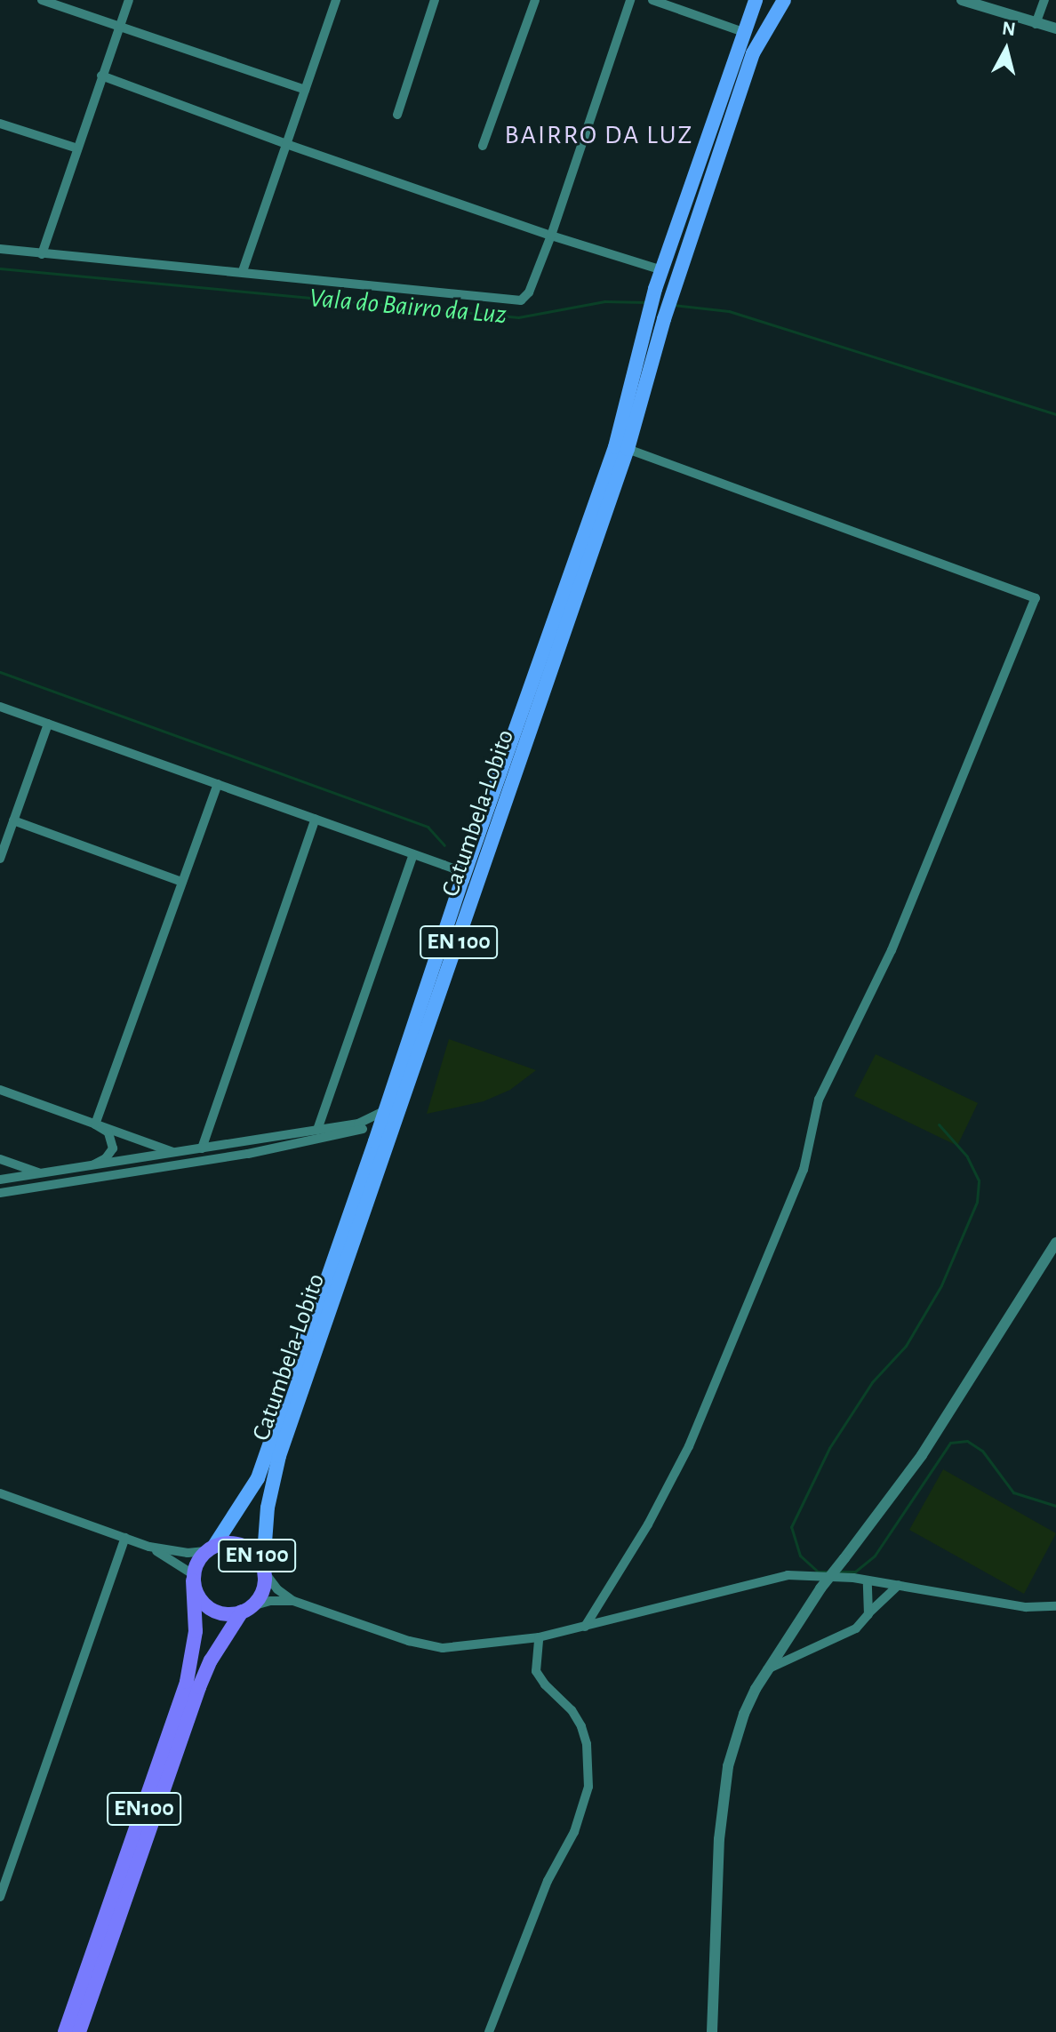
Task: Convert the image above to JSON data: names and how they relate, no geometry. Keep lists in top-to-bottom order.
{
  "streets": {
    "highway": ["EN 100", "EN100"],
    "main road": ["Catumbela-Lobito"]
  },
  "crossings": [
    ["Catumbela-Lobito", "EN 100"],
    ["Catumbela-Lobito", "EN100"],
    ["EN 100", "EN100"]
  ],
  "districts": ["BAIRRO DA LUZ"],
  "water": ["Vala do Bairro da Luz"],
  "north": "top"
}
